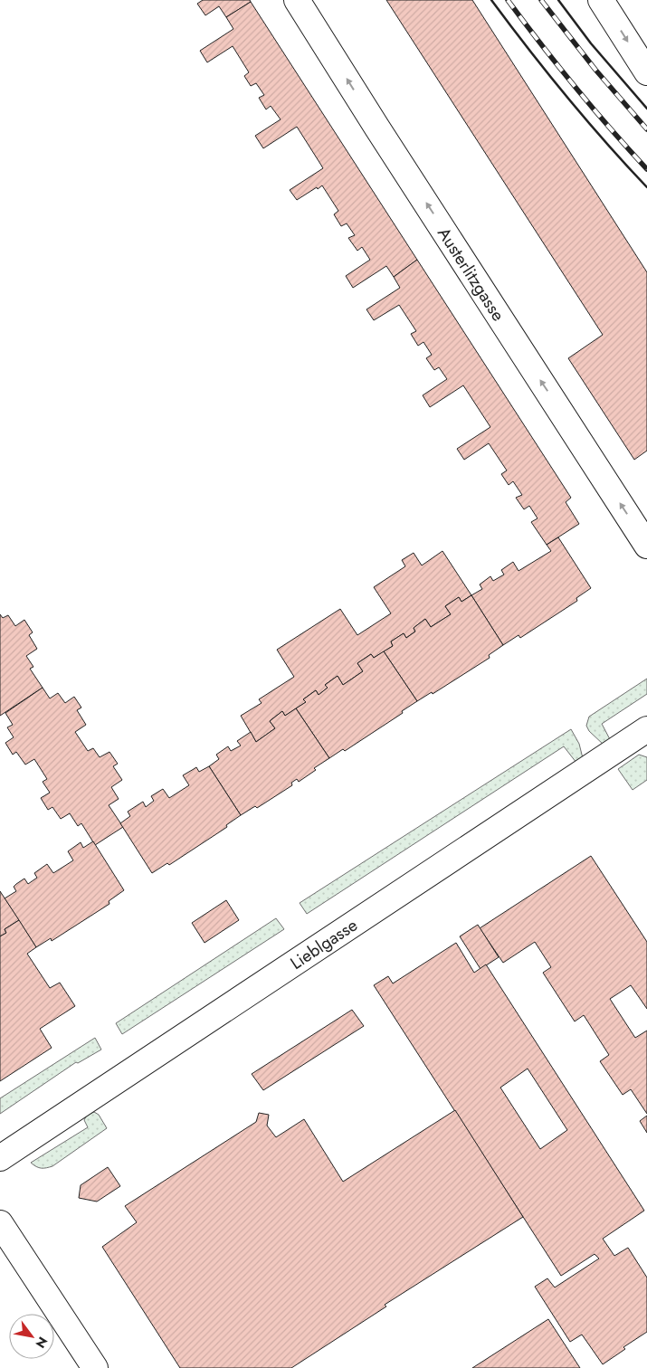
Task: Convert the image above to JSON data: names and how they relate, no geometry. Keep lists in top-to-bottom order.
{
  "streets": {
    "street": ["Austerlitzgasse", "Lieblgasse"]
  },
  "one_way": ["Austerlitzgasse"],
  "north": "bottom right"
}
